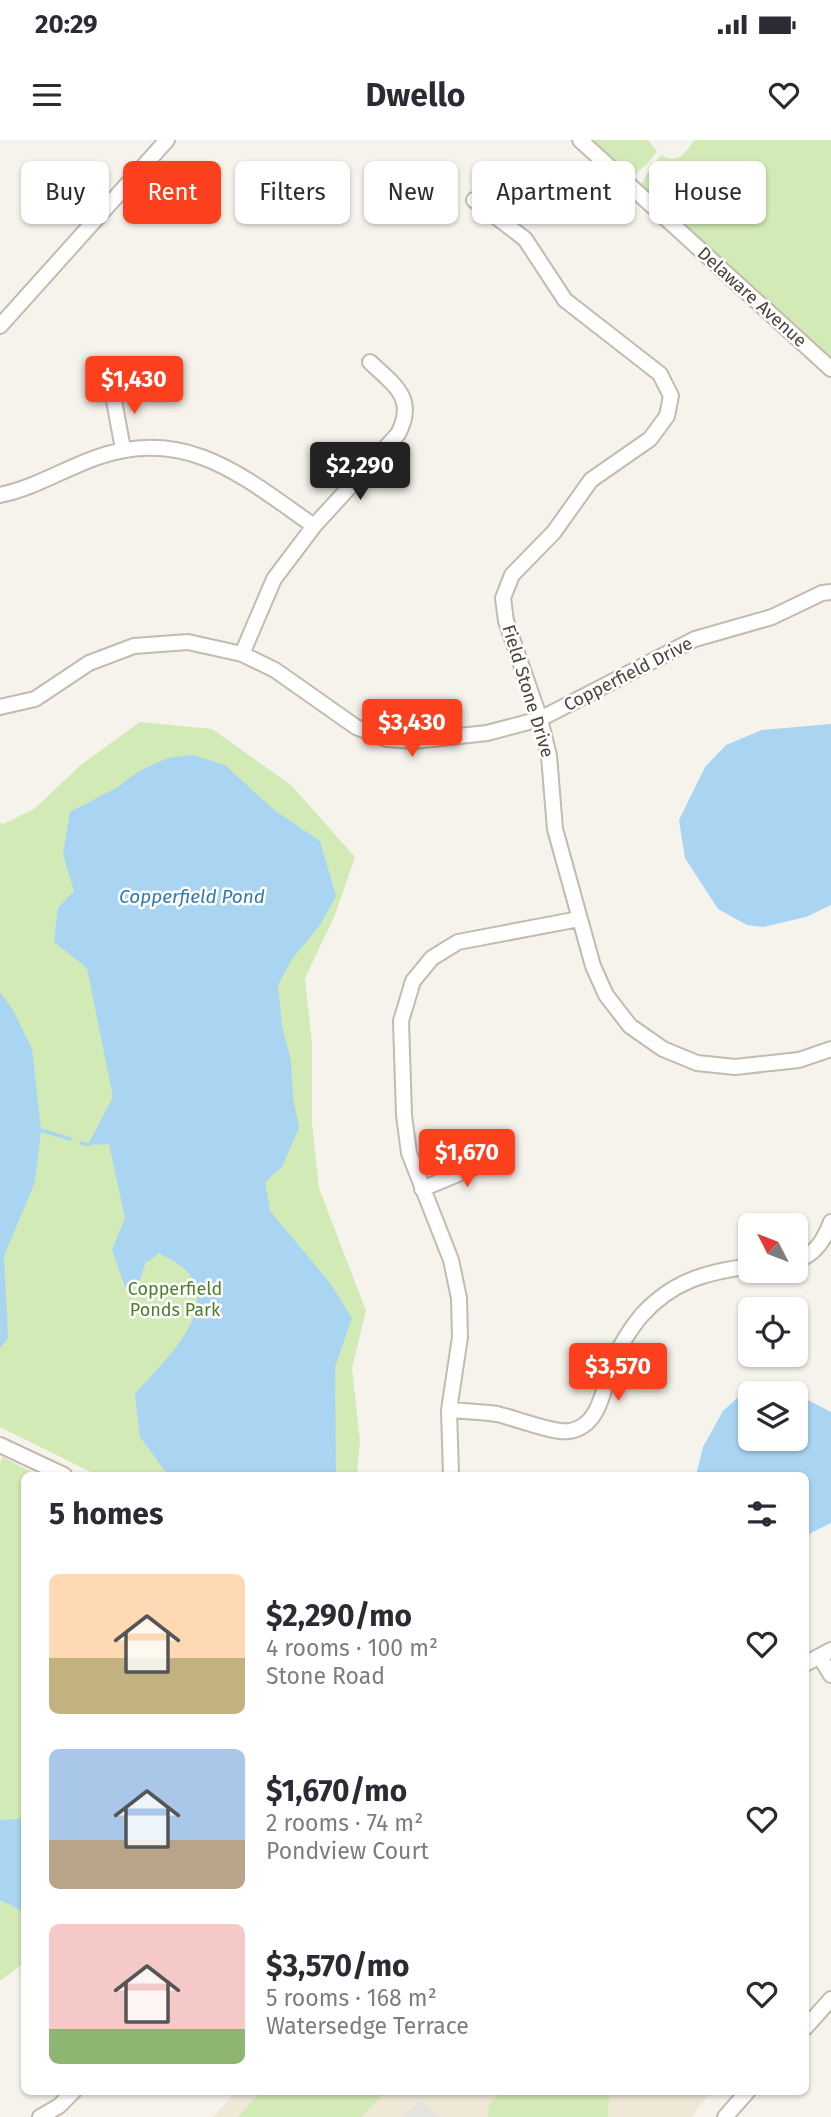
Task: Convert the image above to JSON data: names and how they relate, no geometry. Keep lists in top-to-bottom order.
{
  "streets": {
    "street": ["Delaware Avenue", "Copperfield Drive", "Field Stone Drive"]
  },
  "crossings": [
    ["Copperfield Drive", "Field Stone Drive"]
  ],
  "water": ["Copperfield Pond"],
  "parks": ["Copperfield Ponds Park"],
  "north": "top left",
  "page": {
    "status": "20:29",
    "header": "Dwello",
    "chip": [
      "Buy",
      "Rent",
      "Filters",
      "New",
      "Apartment",
      "House"
    ],
    "price": [
      "$1,430",
      "$2,290",
      "$3,430",
      "$1,670",
      "$3,570"
    ],
    "heading": "5 homes",
    "list": [
      {
        "name": "$2,290/mo",
        "note": "4 rooms · 100 m² · Stone Road"
      },
      {
        "name": "$1,670/mo",
        "note": "2 rooms · 74 m² · Pondview Court"
      },
      {
        "name": "$3,570/mo",
        "note": "5 rooms · 168 m² · Watersedge Terrace"
      }
    ]
  }
}
